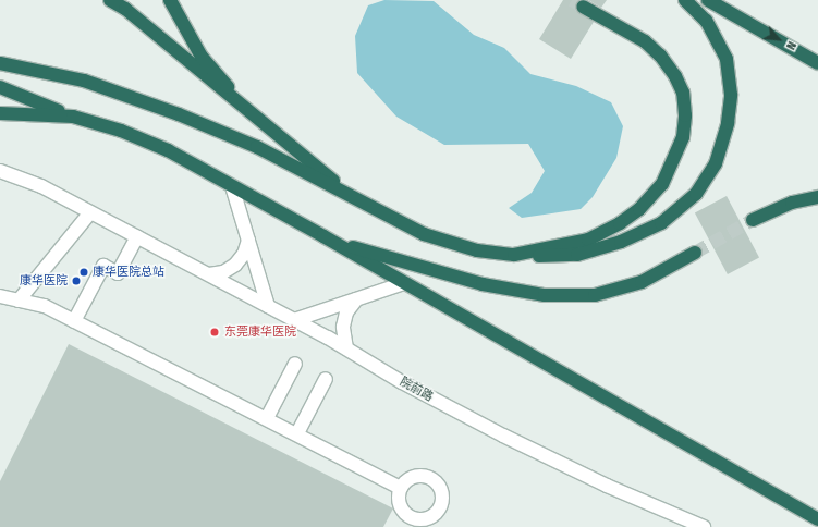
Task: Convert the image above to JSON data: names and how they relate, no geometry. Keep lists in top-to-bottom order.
{
  "streets": {
    "lane": ["院前路"]
  },
  "places": ["康华医院总站", "康华医院", "东莞康华医院"],
  "north": "bottom right"
}
